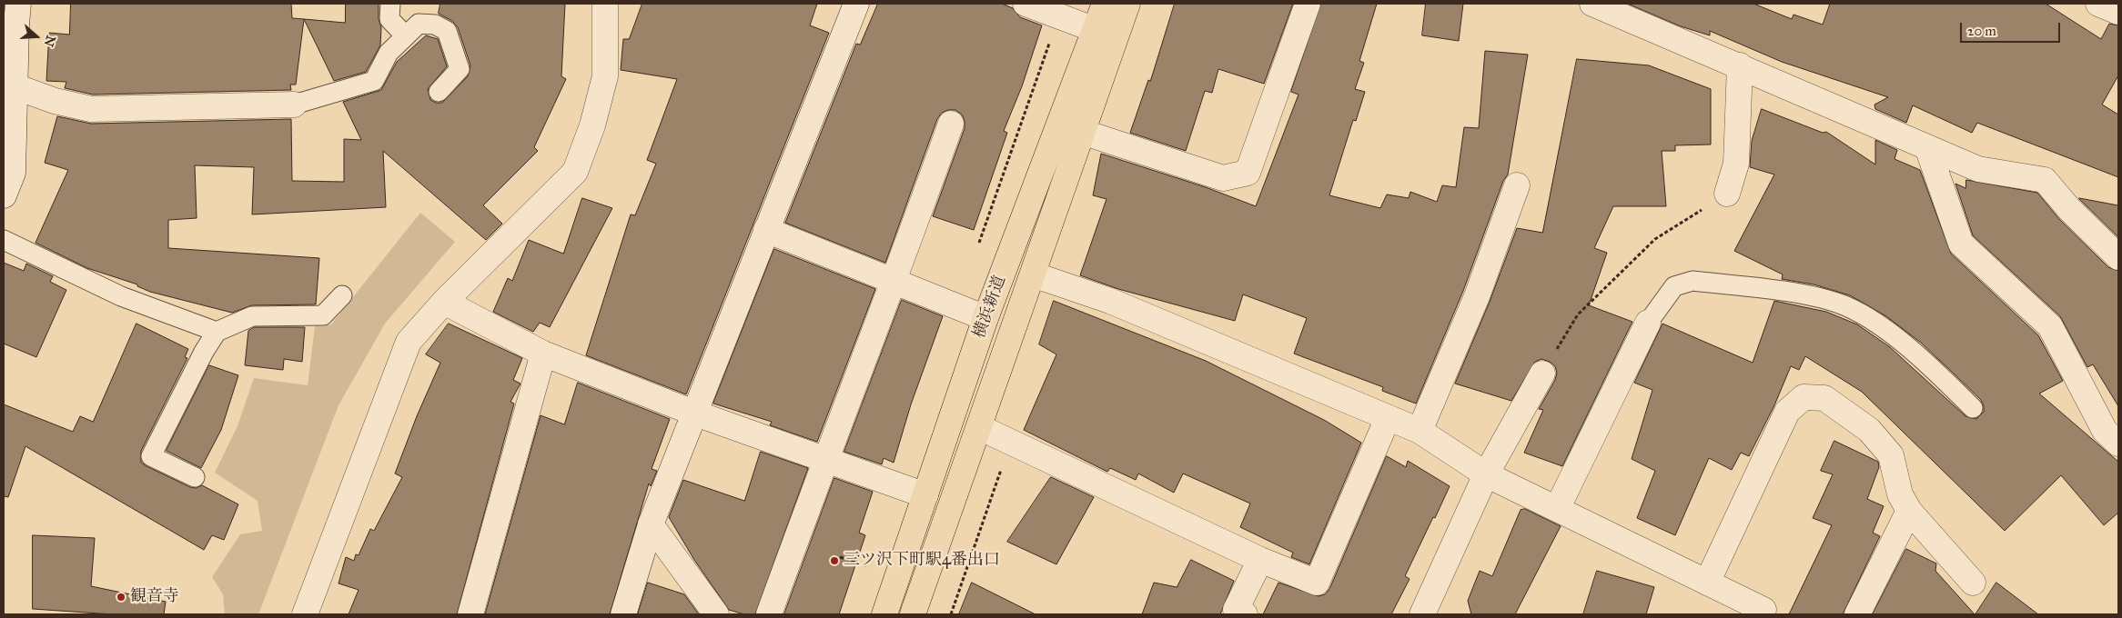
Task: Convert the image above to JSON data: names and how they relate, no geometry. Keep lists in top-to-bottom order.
{
  "streets": {
    "highway": ["横浜新道"]
  },
  "places": ["三ツ沢下町駅4番出口", "観音寺"],
  "scale_bar": "20 m",
  "north": "right"
}
